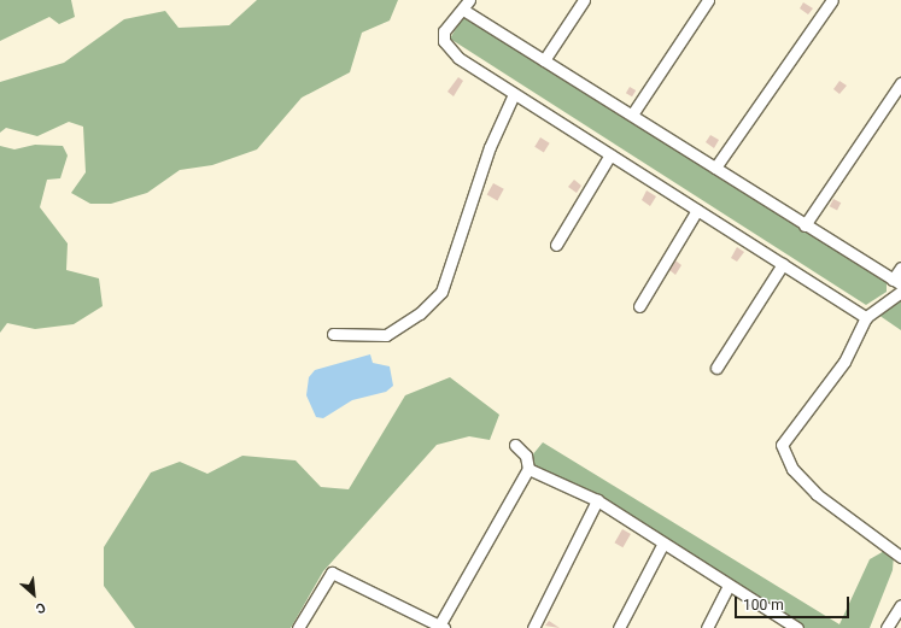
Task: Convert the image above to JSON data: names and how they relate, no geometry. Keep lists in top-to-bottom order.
{
  "scale_bar": "100 m",
  "north": "bottom right"
}
